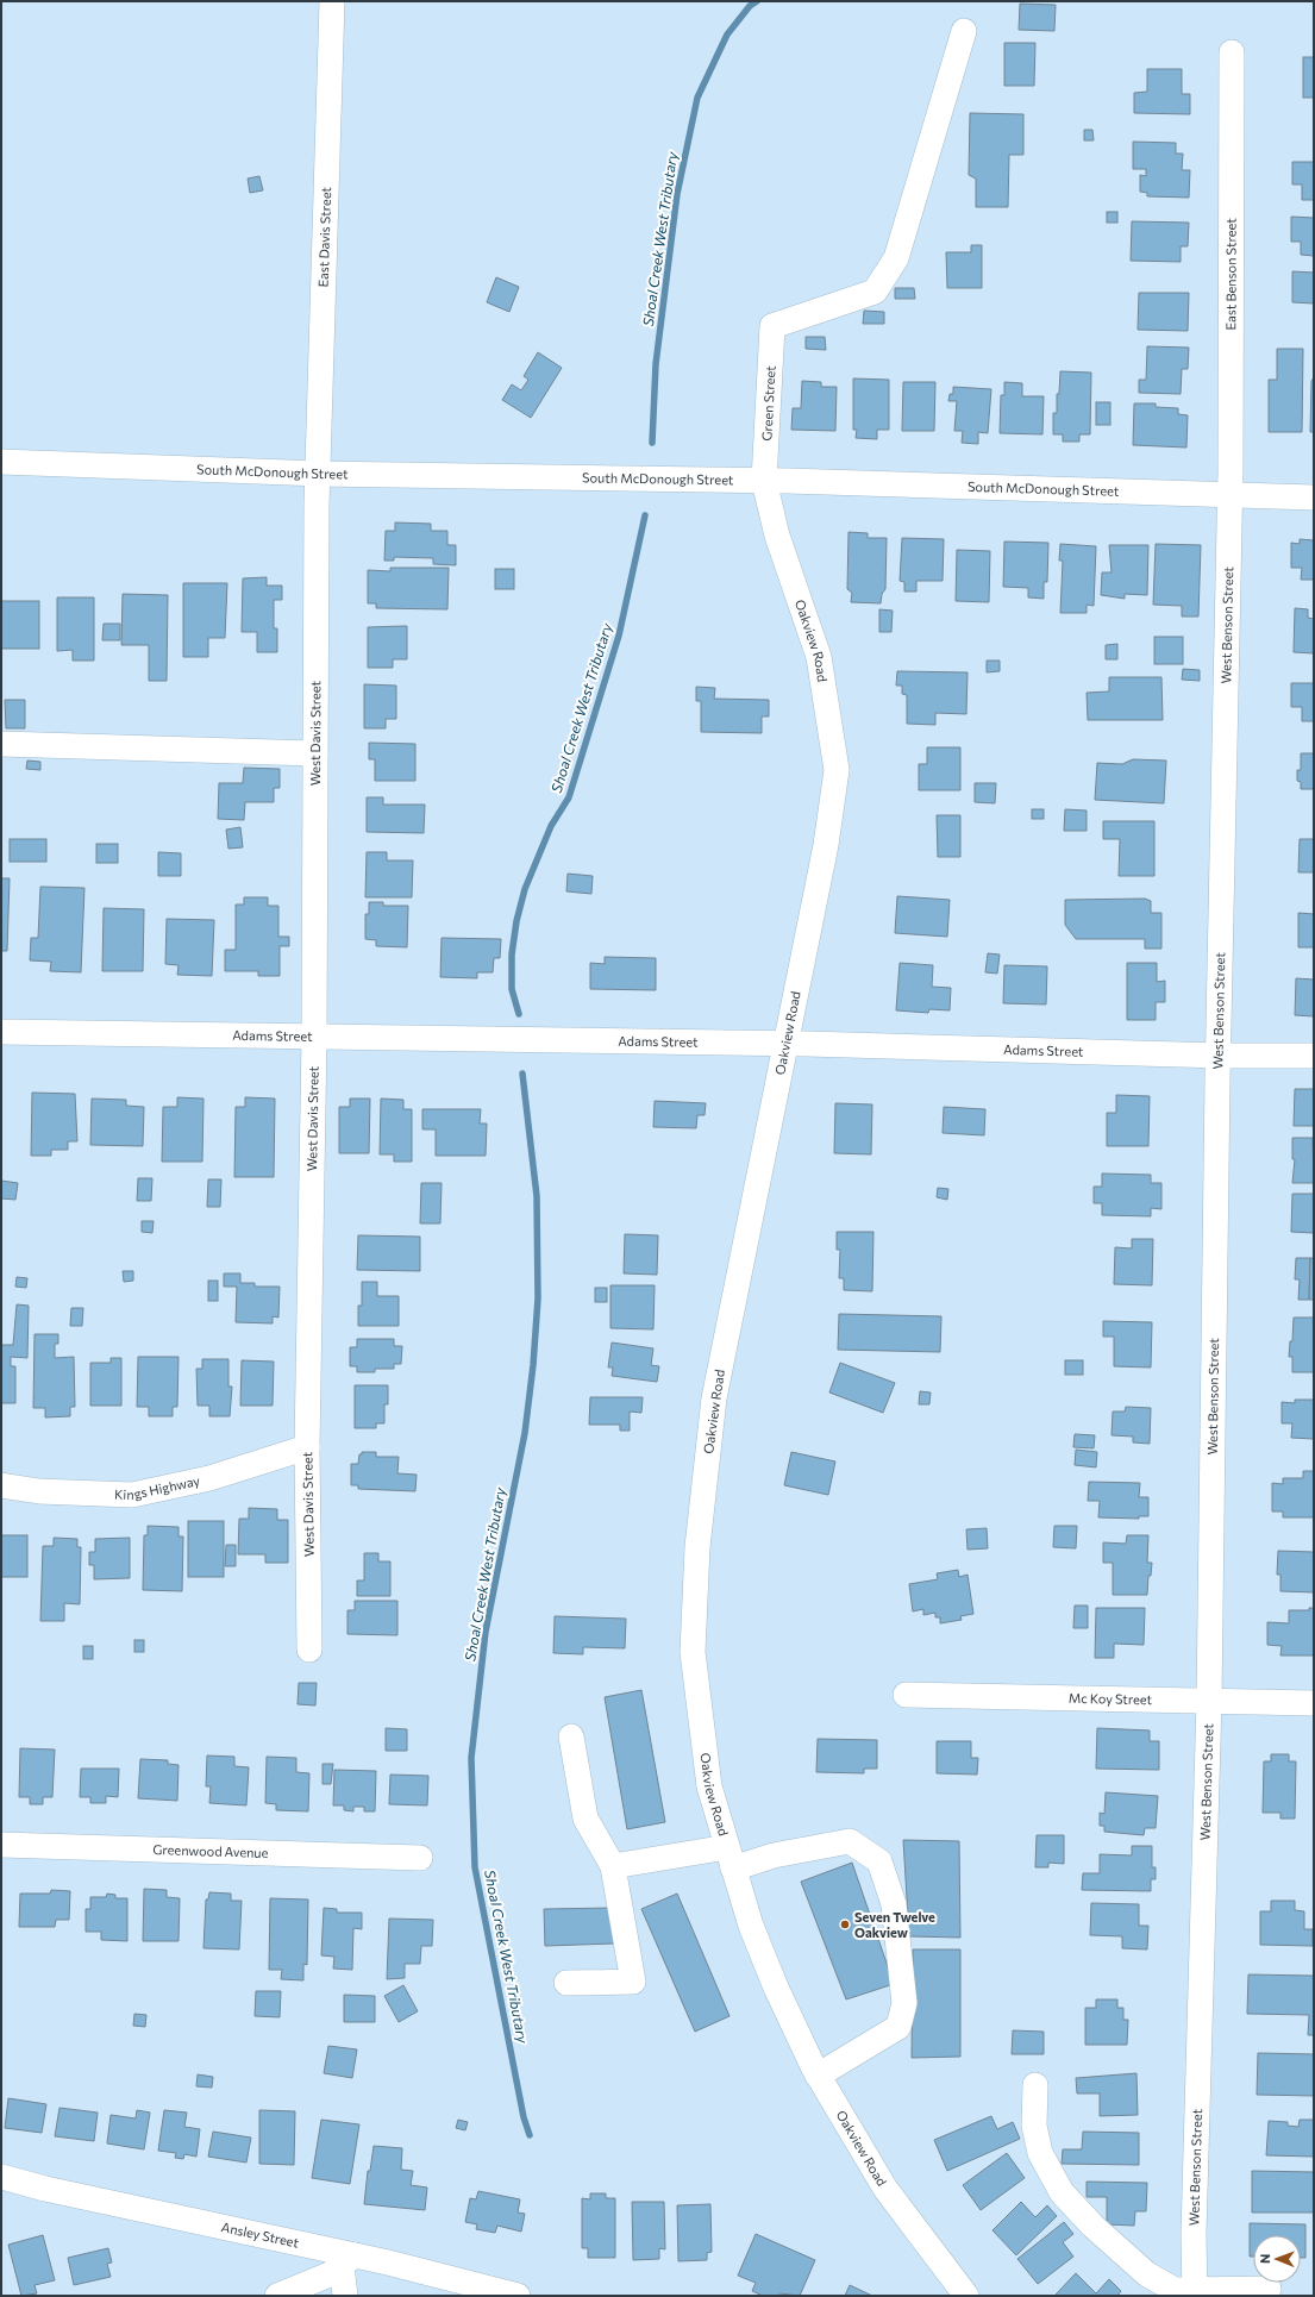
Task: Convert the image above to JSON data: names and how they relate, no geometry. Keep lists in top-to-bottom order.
{
  "streets": {
    "street": [
      "East Davis Street",
      "East Benson Street",
      "Green Street",
      "South McDonough Street",
      "West Benson Street",
      "Oakview Road",
      "West Davis Street",
      "Adams Street",
      "Kings Highway",
      "Mc Koy Street",
      "Greenwood Avenue",
      "Ansley Street"
    ]
  },
  "crossings": [
    ["East Davis Street", "South McDonough Street"],
    ["East Davis Street", "West Davis Street"],
    ["East Benson Street", "South McDonough Street"],
    ["East Benson Street", "West Benson Street"],
    ["Green Street", "South McDonough Street"],
    ["Green Street", "Oakview Road"],
    ["South McDonough Street", "West Benson Street"],
    ["South McDonough Street", "Oakview Road"],
    ["South McDonough Street", "West Davis Street"],
    ["West Benson Street", "Adams Street"],
    ["West Benson Street", "Mc Koy Street"],
    ["Oakview Road", "Adams Street"],
    ["West Davis Street", "Adams Street"],
    ["West Davis Street", "Kings Highway"]
  ],
  "water": ["Shoal Creek West Tributary"],
  "places": ["Seven Twelve Oakview"],
  "north": "left"
}
